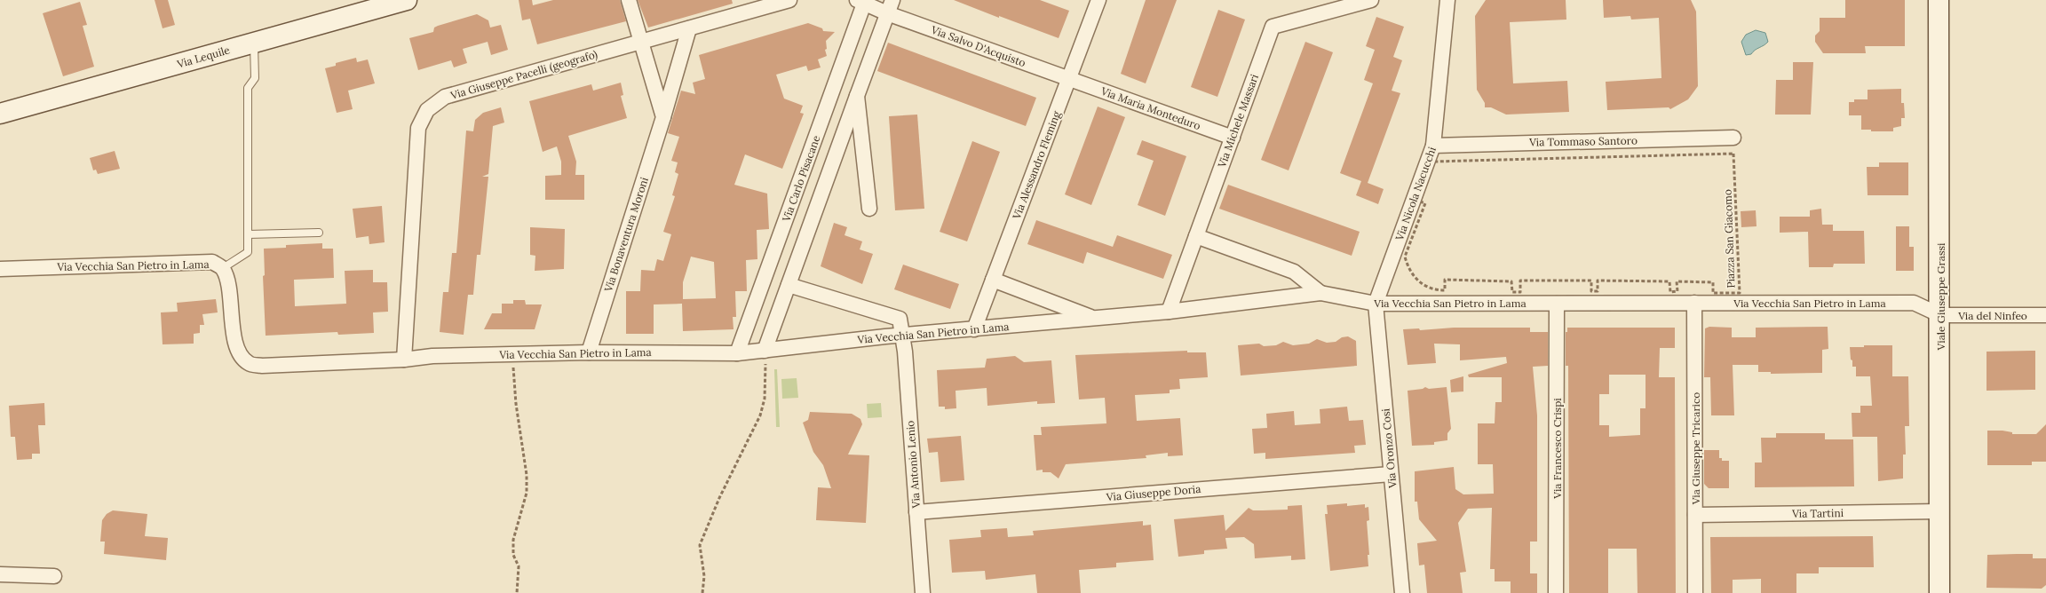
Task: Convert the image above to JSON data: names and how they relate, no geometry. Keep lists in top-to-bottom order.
{
  "streets": {
    "main road": ["Via Lequile", "Viale Giuseppe Grassi"],
    "street": [
      "Via Salvo D'Acquisto",
      "Via Giuseppe Pacelli (geografo)",
      "Via Maria Monteduro",
      "Via Michele Massari",
      "Via Tommaso Santoro",
      "Via Alessandro Fleming",
      "Via Carlo Pisacane",
      "Via Nicola Nacucchi",
      "Via Bonaventura Moroni",
      "Via Vecchia San Pietro in Lama",
      "Via del Ninfeo",
      "Via Oronzo Cosi",
      "Via Francesco Crispi",
      "Via Giuseppe Tricarico",
      "Via Antonio Lenio",
      "Via Giuseppe Doria",
      "Via Tartini"
    ],
    "path": ["Piazza San Giacomo"]
  },
  "crossings": [
    ["Via Salvo D'Acquisto", "Via Maria Monteduro"],
    ["Via Salvo D'Acquisto", "Via Alessandro Fleming"],
    ["Via Giuseppe Pacelli (geografo)", "Via Bonaventura Moroni"],
    ["Via Giuseppe Pacelli (geografo)", "Via Vecchia San Pietro in Lama"],
    ["Via Maria Monteduro", "Via Michele Massari"],
    ["Via Maria Monteduro", "Via Alessandro Fleming"],
    ["Via Michele Massari", "Via Vecchia San Pietro in Lama"],
    ["Via Tommaso Santoro", "Via Nicola Nacucchi"],
    ["Via Alessandro Fleming", "Via Vecchia San Pietro in Lama"],
    ["Via Carlo Pisacane", "Via Vecchia San Pietro in Lama"],
    ["Via Nicola Nacucchi", "Via Vecchia San Pietro in Lama"],
    ["Via Nicola Nacucchi", "Via Oronzo Cosi"],
    ["Via Bonaventura Moroni", "Via Vecchia San Pietro in Lama"],
    ["Via Vecchia San Pietro in Lama", "Viale Giuseppe Grassi"],
    ["Via Vecchia San Pietro in Lama", "Via del Ninfeo"],
    ["Via Vecchia San Pietro in Lama", "Via Oronzo Cosi"],
    ["Via Vecchia San Pietro in Lama", "Via Francesco Crispi"],
    ["Via Vecchia San Pietro in Lama", "Via Giuseppe Tricarico"],
    ["Via Vecchia San Pietro in Lama", "Via Antonio Lenio"],
    ["Viale Giuseppe Grassi", "Via del Ninfeo"],
    ["Viale Giuseppe Grassi", "Via Tartini"],
    ["Via Oronzo Cosi", "Via Giuseppe Doria"],
    ["Via Giuseppe Tricarico", "Via Tartini"],
    ["Via Antonio Lenio", "Via Giuseppe Doria"]
  ]
}
